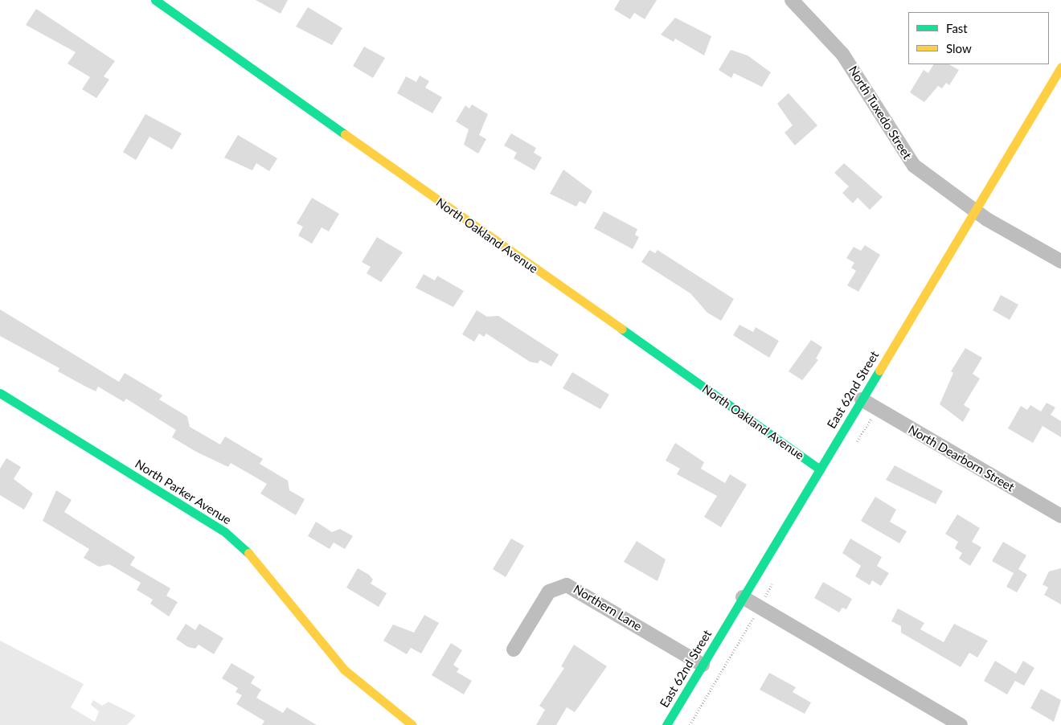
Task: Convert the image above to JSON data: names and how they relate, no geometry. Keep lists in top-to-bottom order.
{
  "streets": {
    "street": [
      "North Tuxedo Street",
      "North Oakland Avenue",
      "East 62nd Street",
      "North Dearborn Street",
      "North Parker Avenue",
      "Northern Lane"
    ]
  },
  "crossings": [
    ["North Tuxedo Street", "East 62nd Street"],
    ["North Oakland Avenue", "East 62nd Street"],
    ["East 62nd Street", "North Dearborn Street"],
    ["East 62nd Street", "Northern Lane"]
  ],
  "legend": ["Fast", "Slow"]
}
